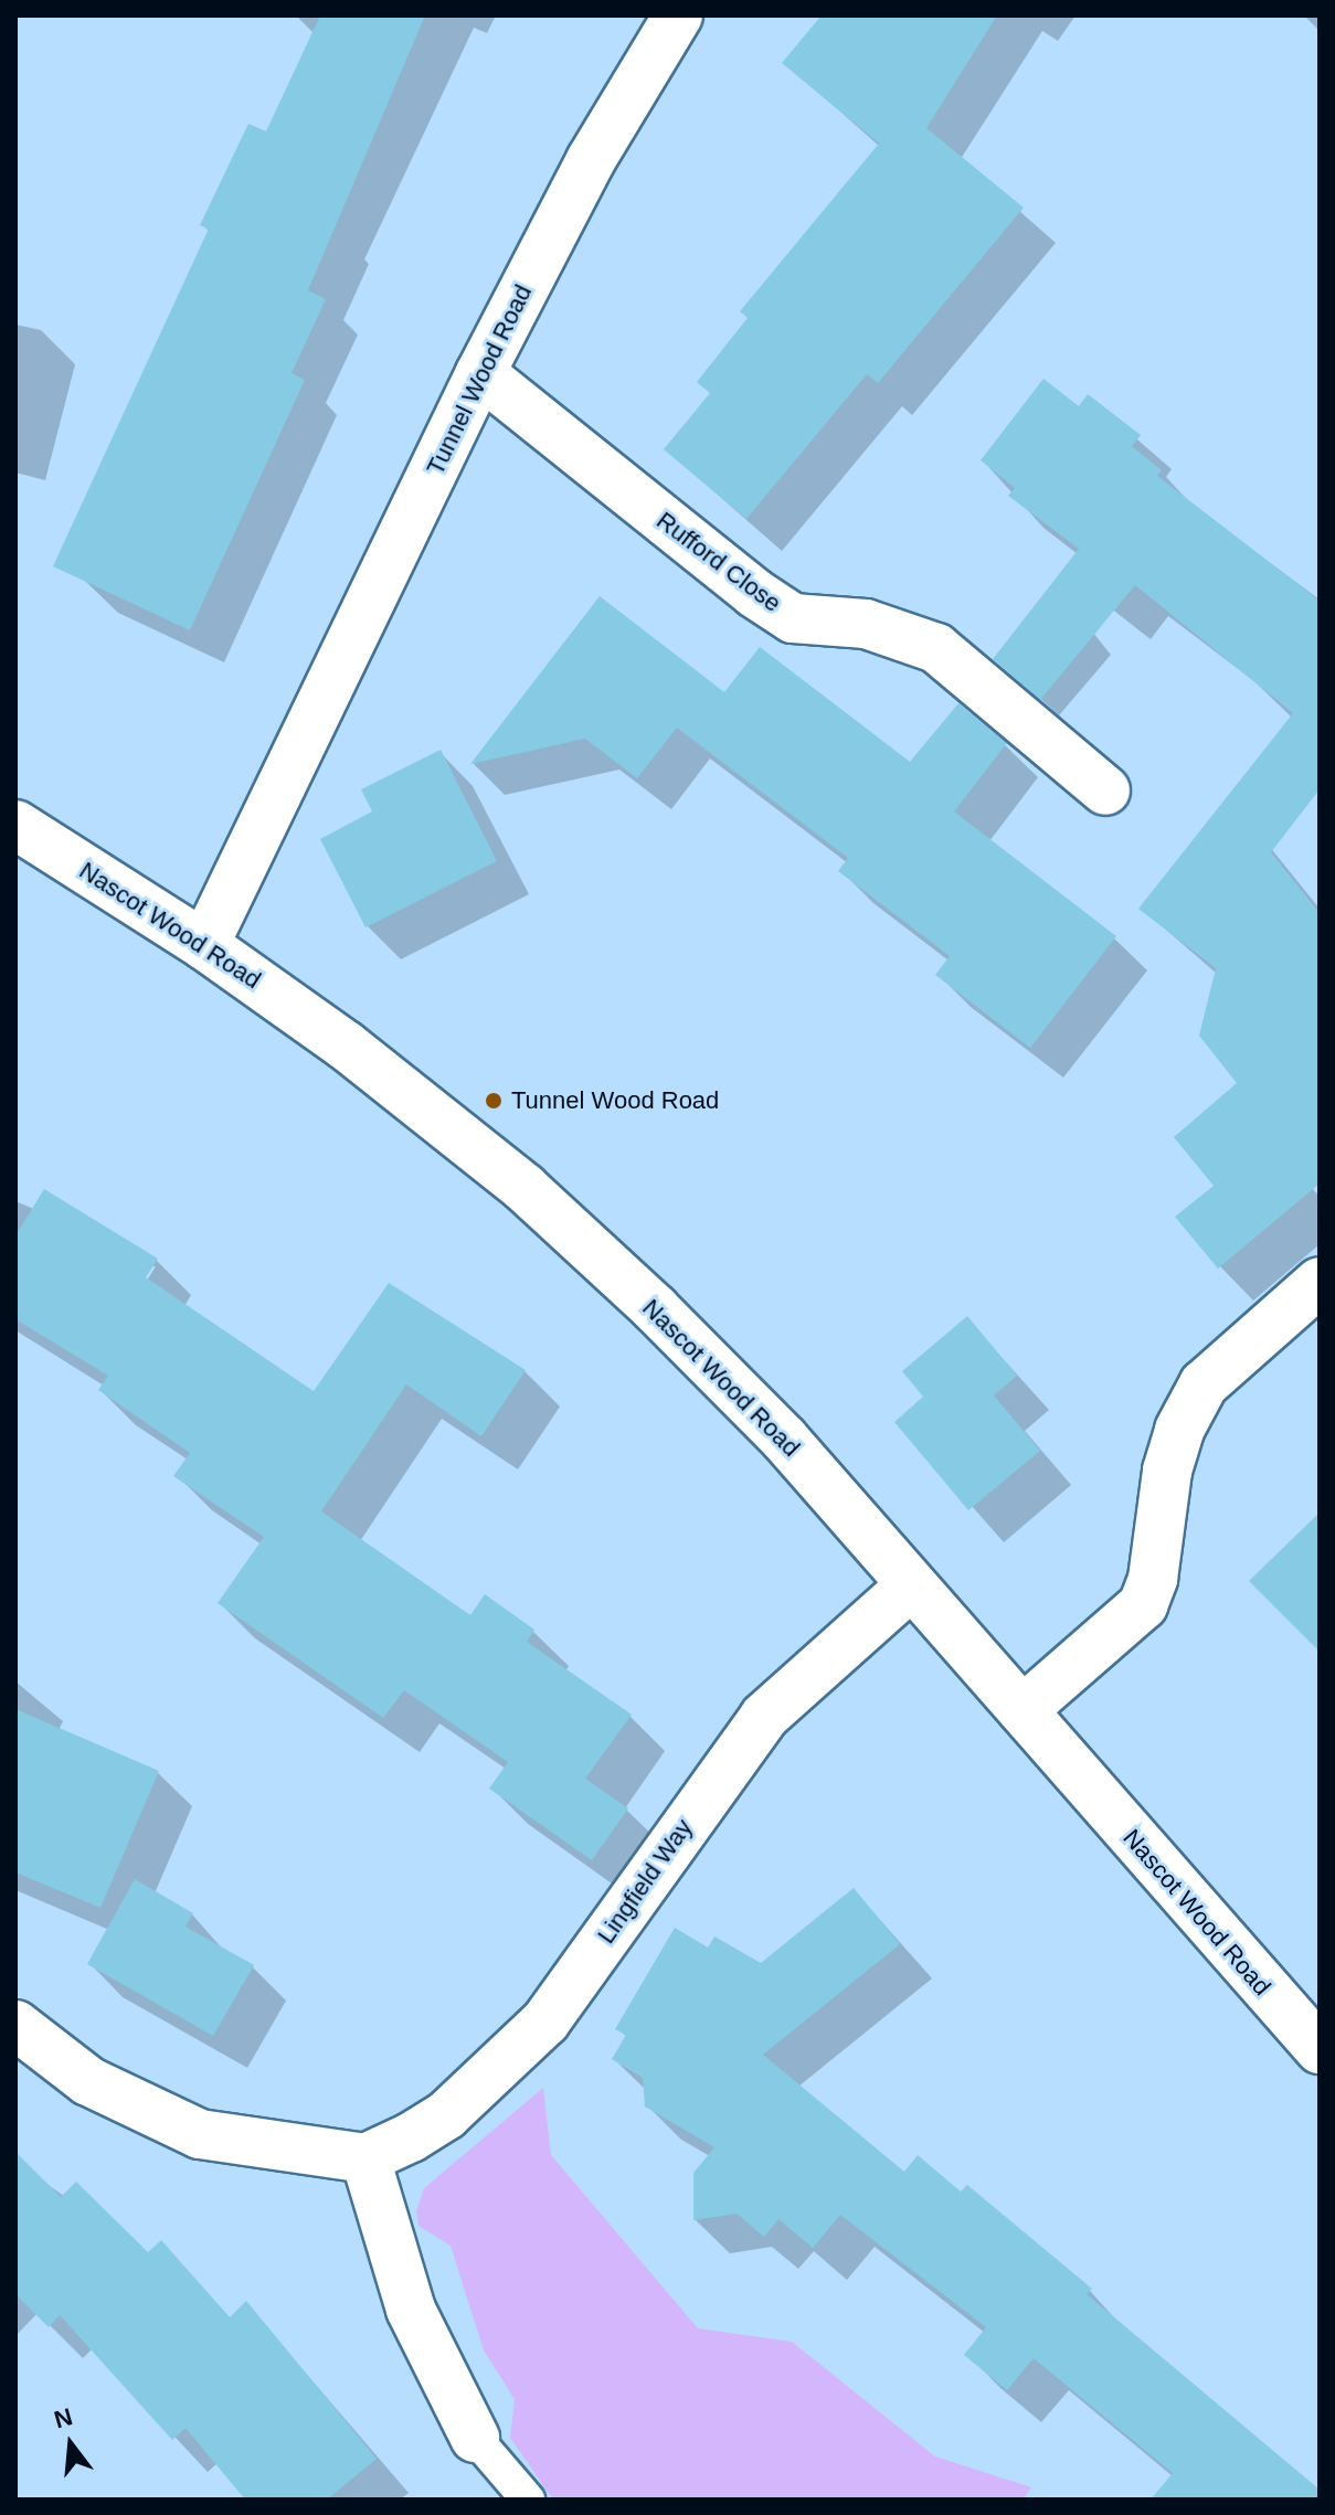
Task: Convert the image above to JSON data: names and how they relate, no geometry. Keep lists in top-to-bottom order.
{
  "streets": {
    "street": [
      "Tunnel Wood Road",
      "Rufford Close",
      "Nascot Wood Road",
      "Lingfield Way"
    ]
  },
  "crossings": [
    ["Tunnel Wood Road", "Rufford Close"],
    ["Tunnel Wood Road", "Nascot Wood Road"],
    ["Nascot Wood Road", "Lingfield Way"]
  ],
  "places": ["Tunnel Wood Road"],
  "north": "top"
}
